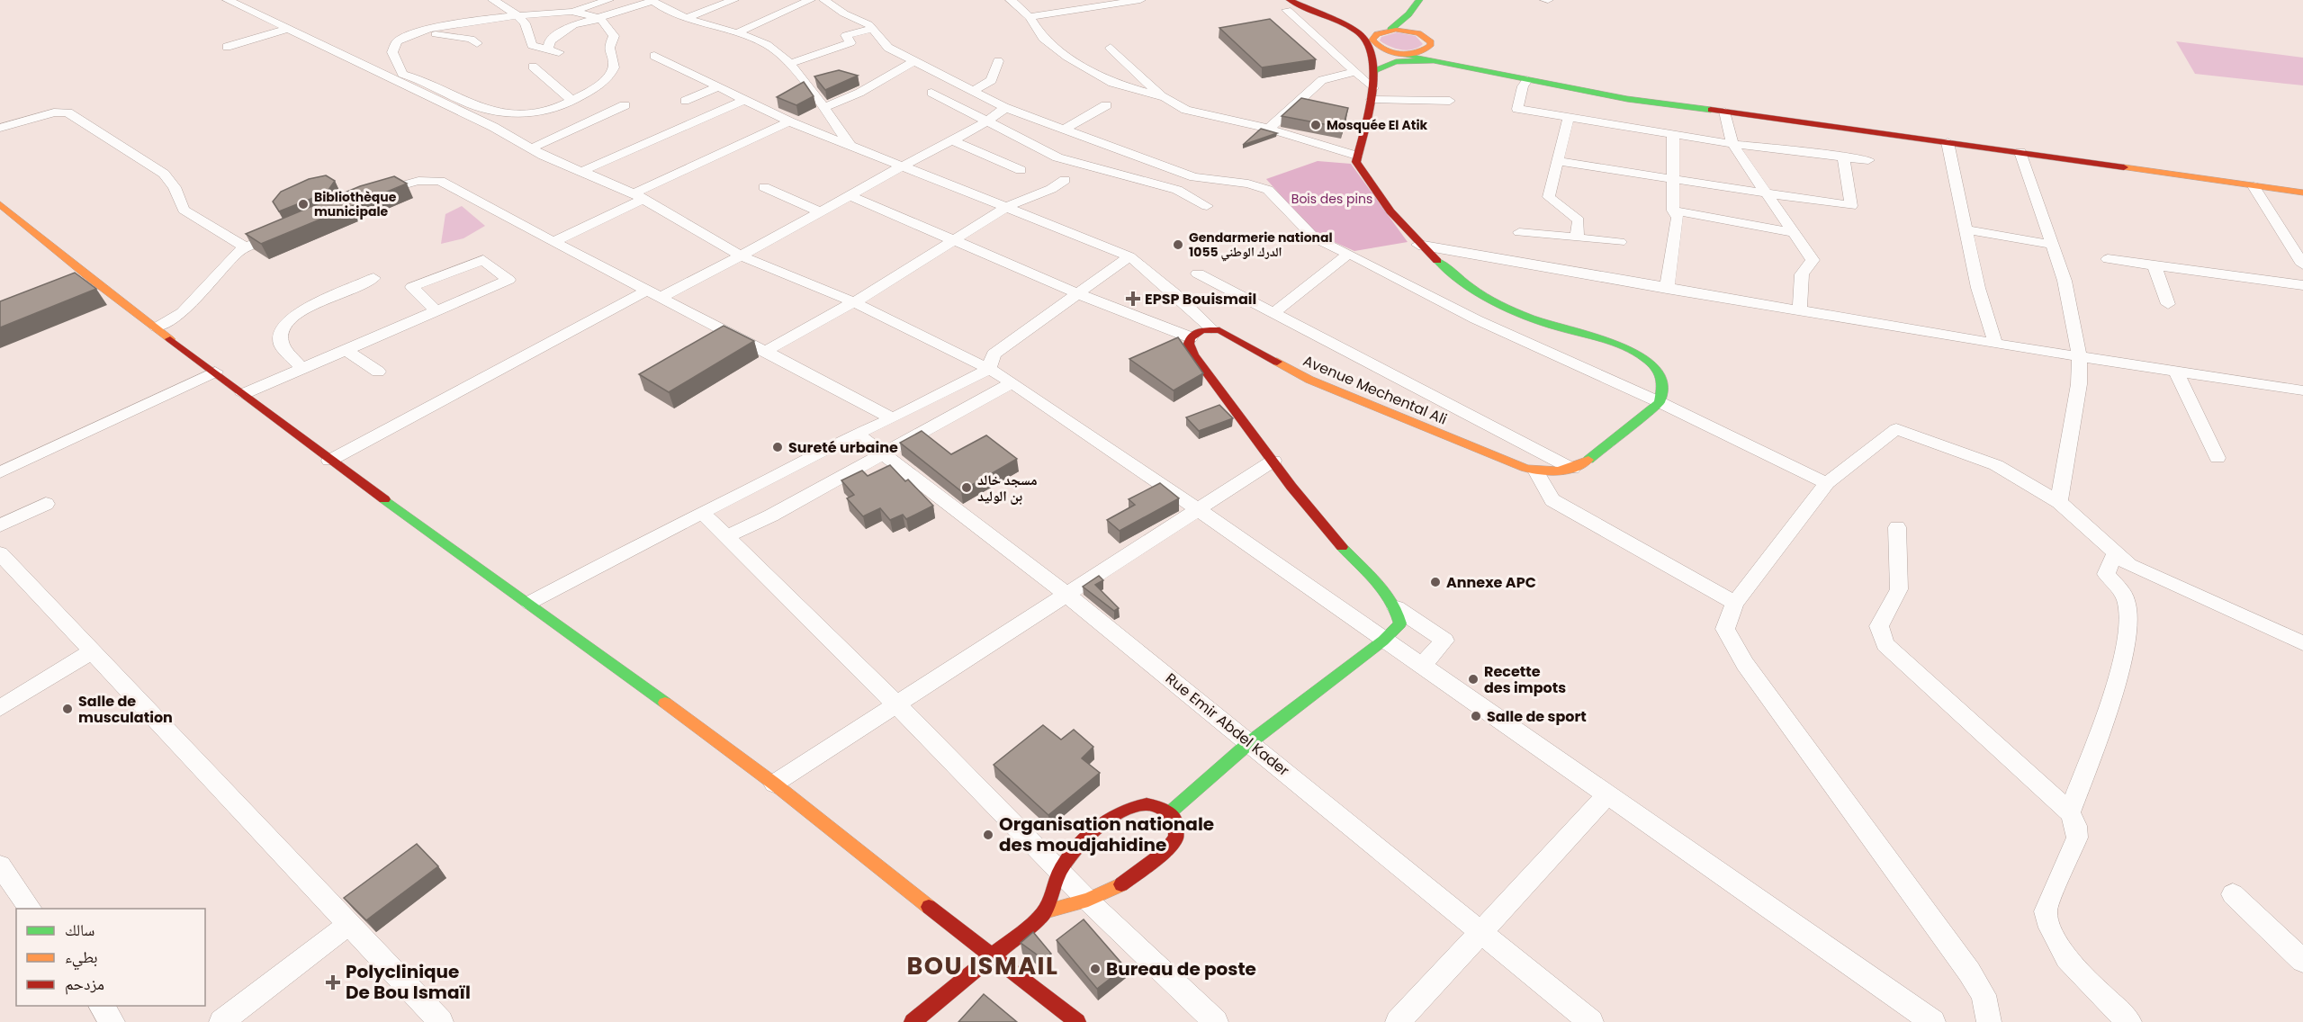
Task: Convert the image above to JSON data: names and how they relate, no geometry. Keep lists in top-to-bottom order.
{
  "streets": {
    "main road": ["Avenue Mechental Ali"],
    "street": ["Rue Emir Abdel Kader"]
  },
  "districts": ["BOU ISMAIL"],
  "parks": ["Bois des pins"],
  "places": {
    "other": [
      "Mosquée El Atik",
      "Bibliothèque municipale",
      "Gendarmerie national 1055 الدرك الوطني",
      "Sureté urbaine",
      "مسجد خالد بن الوليد",
      "Annexe APC",
      "Recette des impots",
      "Salle de musculation",
      "Salle de sport",
      "Organisation nationale des moudjahidine",
      "Bureau de poste"
    ],
    "health": ["EPSP Bouismail", "Polyclinique De Bou Ismaïl"]
  },
  "legend": ["سالك", "بطيء", "مزدحم"]
}
